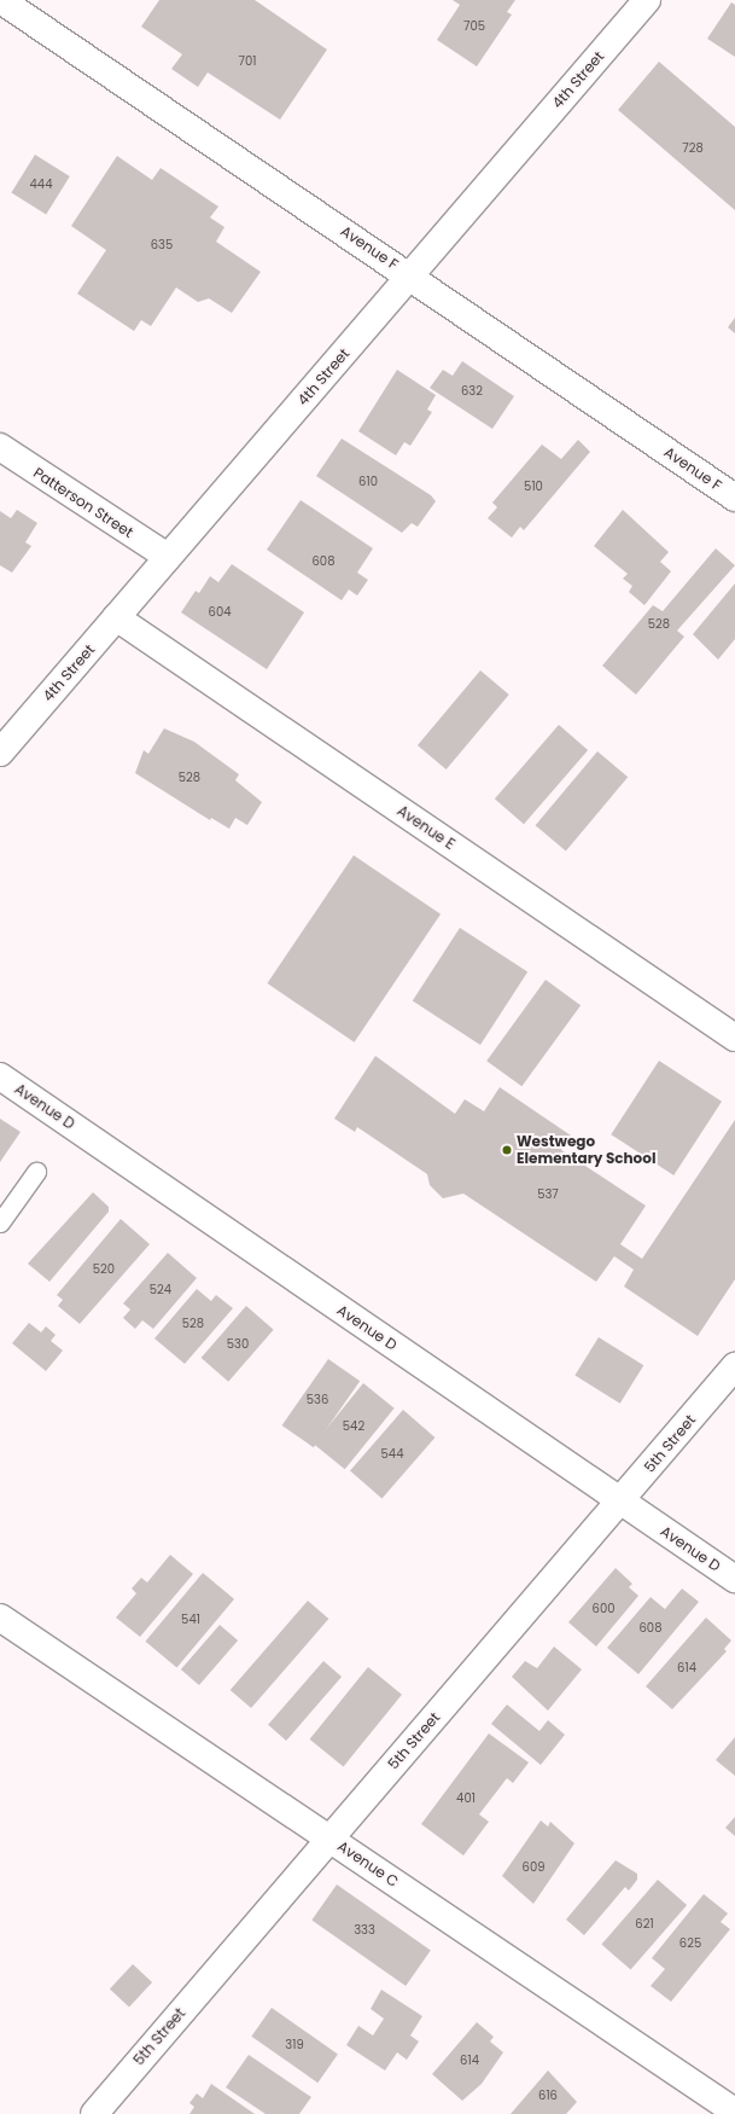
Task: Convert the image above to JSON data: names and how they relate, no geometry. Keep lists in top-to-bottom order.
{
  "streets": {
    "street": [
      "4th Street",
      "Avenue F",
      "Patterson Street",
      "Avenue E",
      "Avenue D",
      "5th Street",
      "Avenue C"
    ]
  },
  "crossings": [
    ["4th Street", "Avenue F"],
    ["4th Street", "Patterson Street"],
    ["4th Street", "Avenue E"],
    ["Avenue D", "5th Street"],
    ["5th Street", "Avenue C"]
  ],
  "places": ["Westwego Elementary School"],
  "house_numbers": [
    "705",
    "701",
    "728",
    "444",
    "635",
    "632",
    "610",
    "510",
    "608",
    "604",
    "528",
    "528",
    "537",
    "520",
    "524",
    "528",
    "530",
    "536",
    "542",
    "544",
    "600",
    "541",
    "608",
    "614",
    "401",
    "609",
    "621",
    "333",
    "625",
    "319",
    "614",
    "616"
  ]
}
